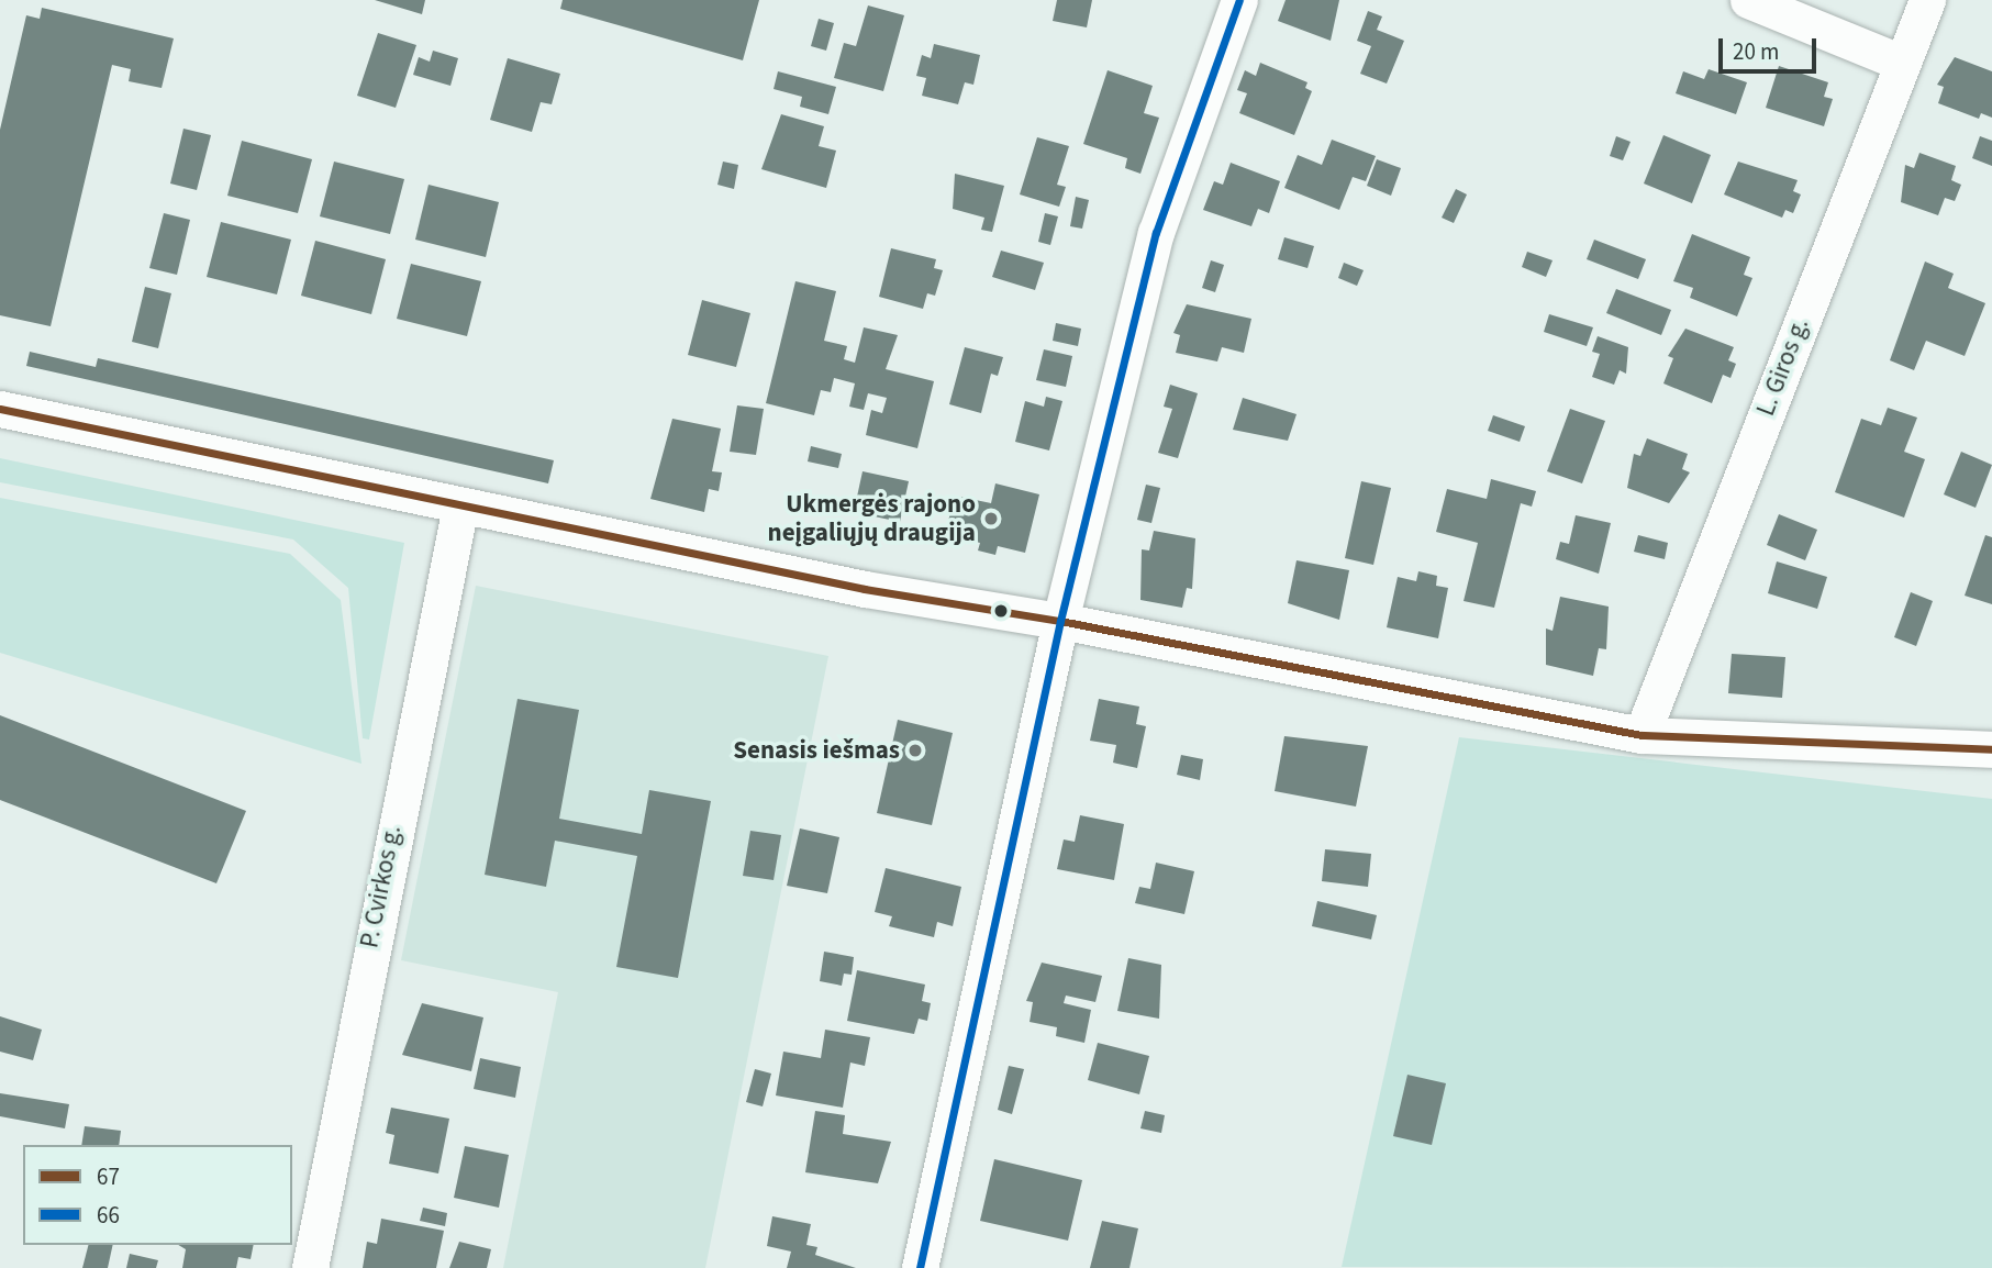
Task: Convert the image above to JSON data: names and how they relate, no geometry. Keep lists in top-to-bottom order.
{
  "streets": {
    "street": ["L. Giros g.", "P. Cvirkos g."]
  },
  "places": ["Ukmergės rajono neįgaliųjų draugija", "Senasis iešmas"],
  "lines": ["transit line 66", "transit line 67"],
  "legend": ["67", "66"],
  "scale_bar": "20 m"
}
